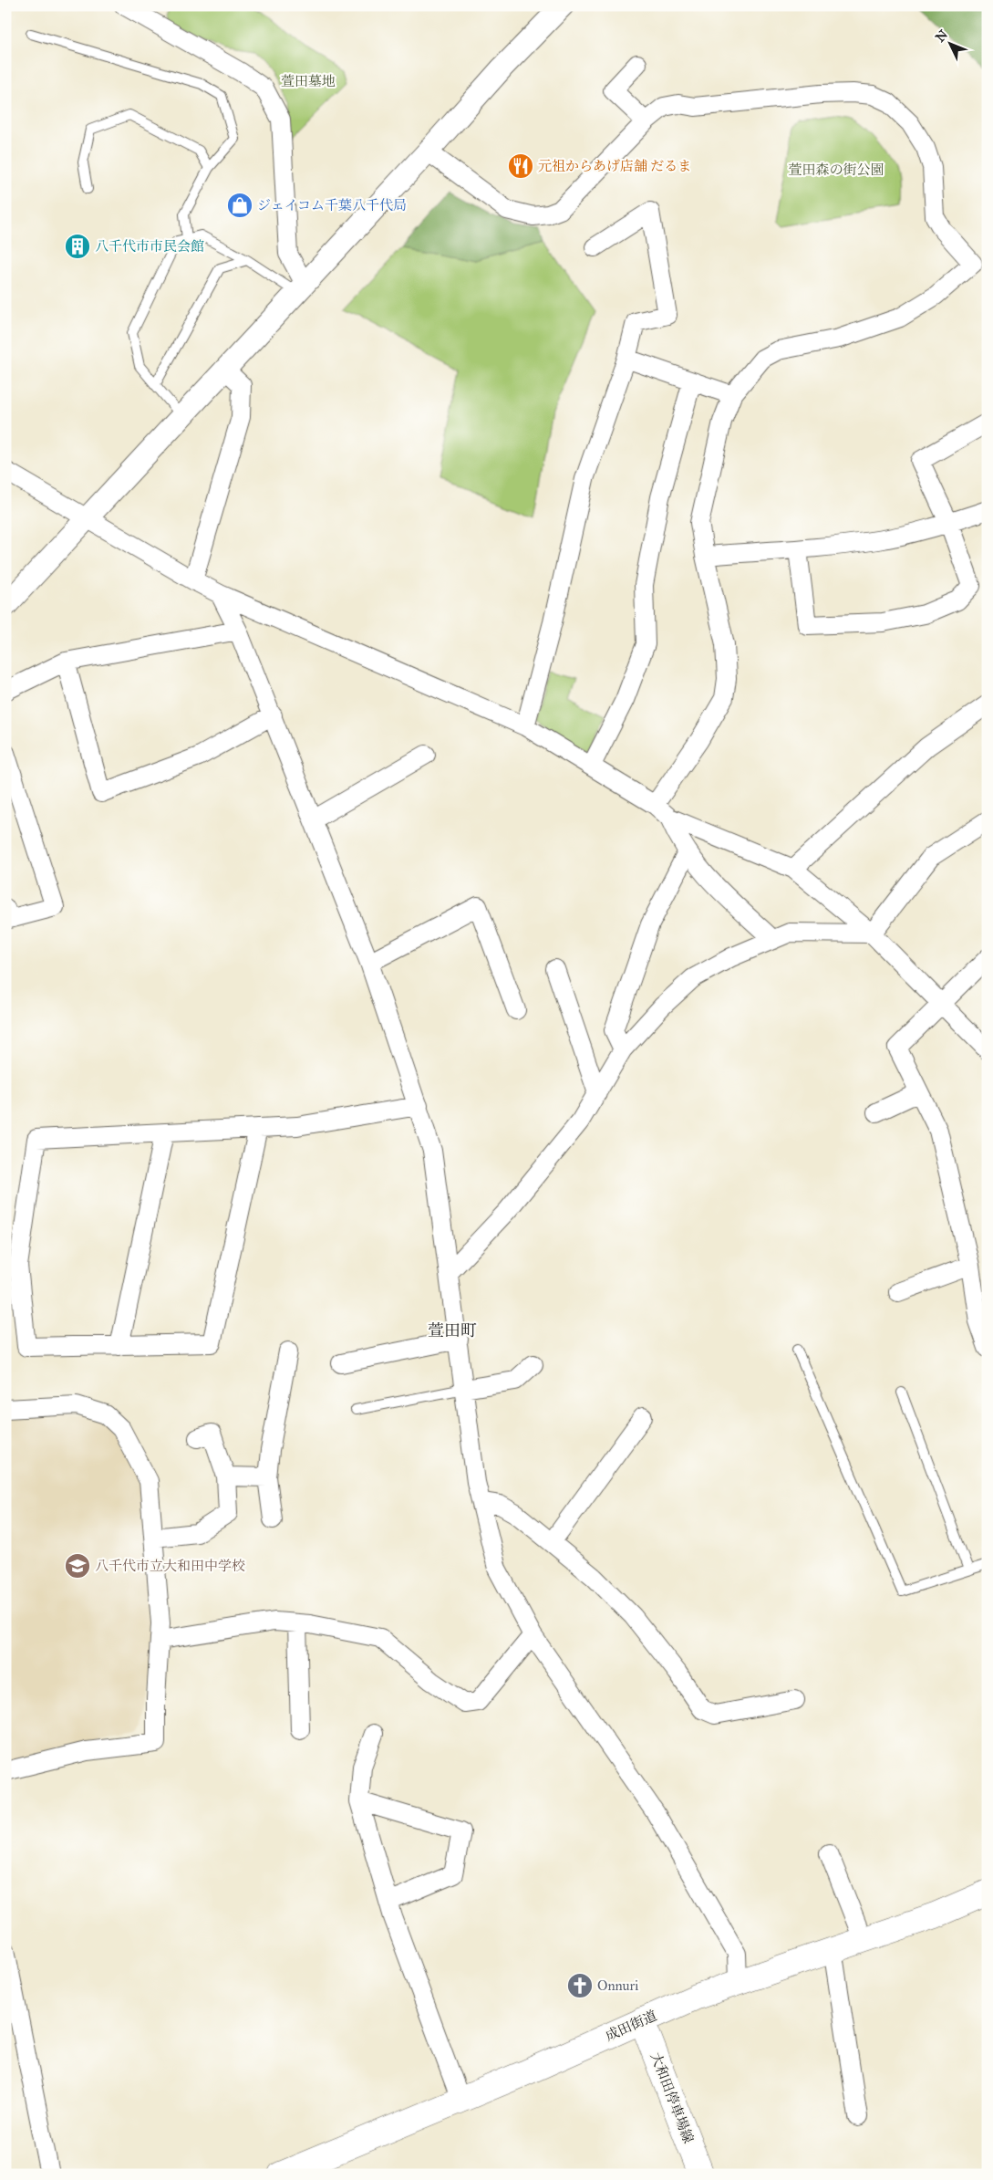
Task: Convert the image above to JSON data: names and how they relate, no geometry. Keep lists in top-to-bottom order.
{
  "streets": {
    "main road": ["成田街道", "大和田停車場線"]
  },
  "crossings": [
    ["成田街道", "大和田停車場線"]
  ],
  "districts": ["萱田町"],
  "parks": ["萱田墓地", "萱田森の街公園"],
  "places": {
    "restaurant": ["元祖からあげ店舗 だるま"],
    "shop": ["ジェイコム千葉八千代局"],
    "building": ["八千代市市民会館"],
    "school or university": ["八千代市立大和田中学校"],
    "church": ["Onnuri"]
  },
  "north": "top left"
}
